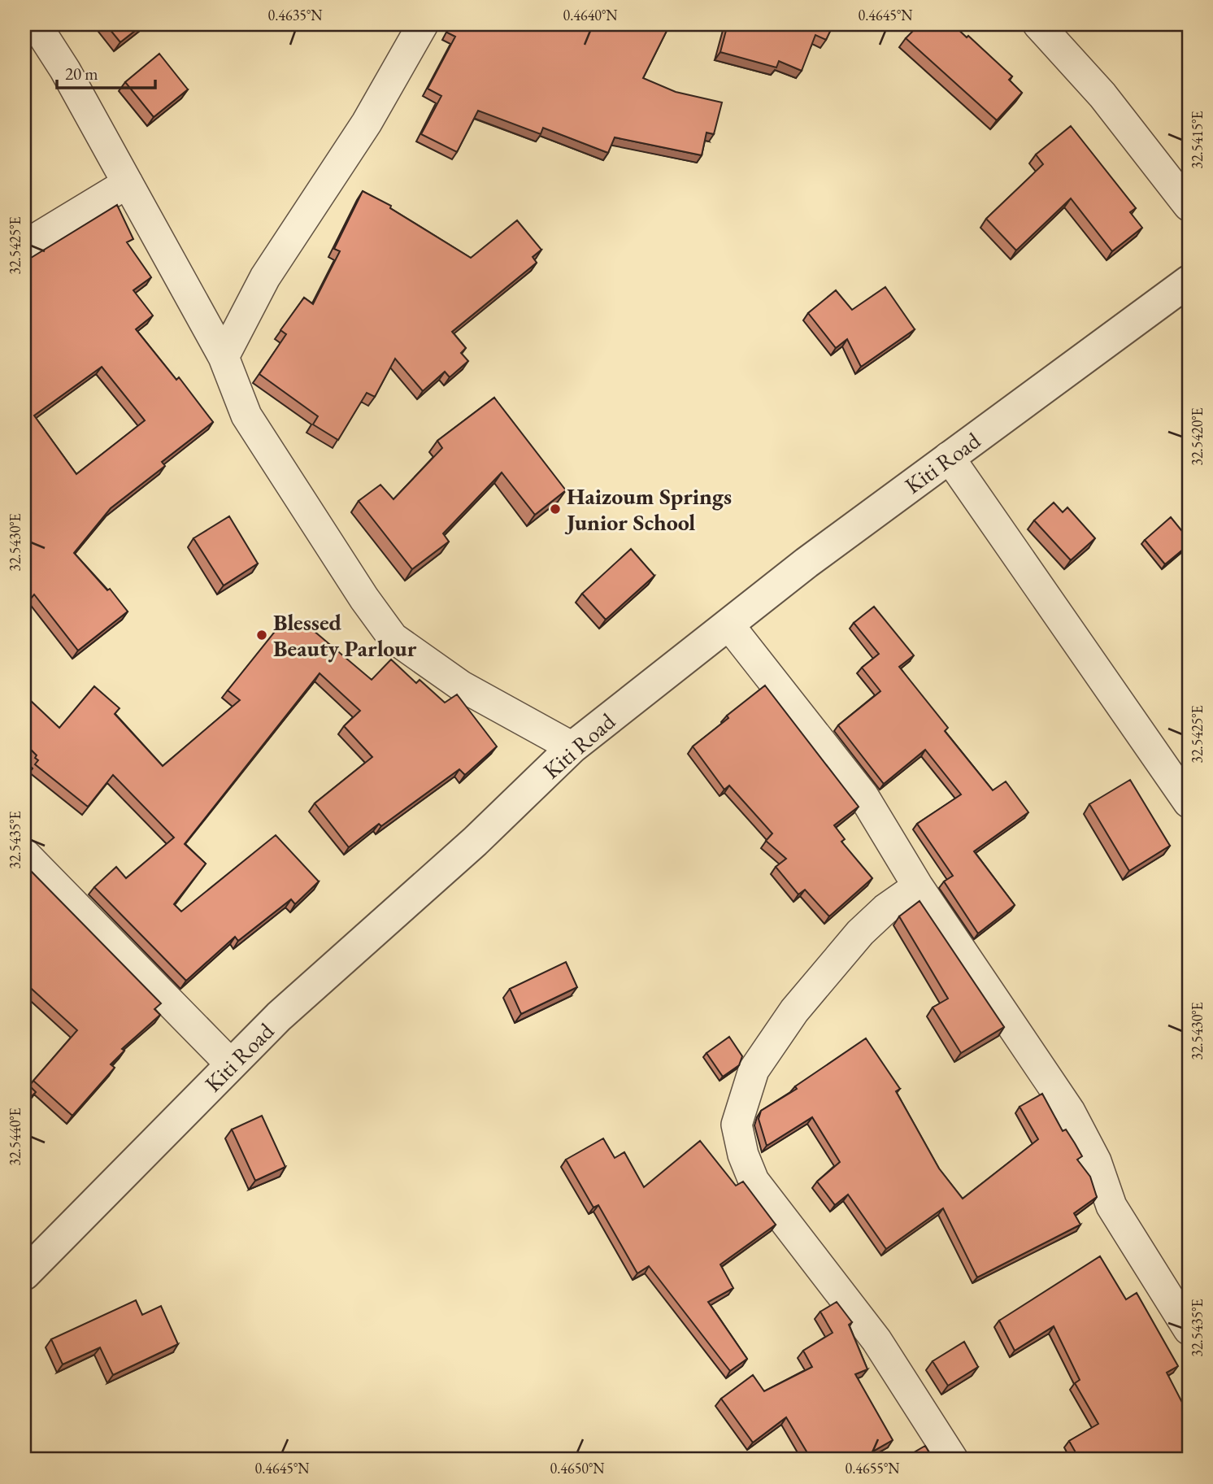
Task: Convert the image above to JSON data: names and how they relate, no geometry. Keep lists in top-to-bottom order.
{
  "streets": {
    "street": ["Kiti Road"]
  },
  "places": ["Haizoum Springs Junior School", "Blessed Beauty Parlour"],
  "scale_bar": "20 m",
  "coordinates": [
    "0.4635°N",
    "0.4640°N",
    "0.4645°N",
    "32.5415°E",
    "32.5425°E",
    "32.5420°E",
    "32.5430°E",
    "32.5435°E",
    "32.5440°E",
    "0.4650°N",
    "0.4655°N"
  ]
}
